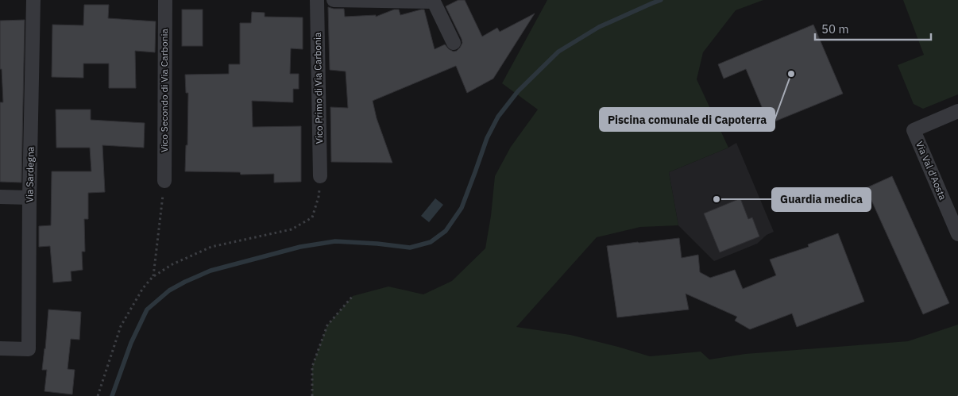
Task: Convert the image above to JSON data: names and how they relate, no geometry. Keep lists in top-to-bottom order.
{
  "streets": {
    "street": [
      "Vico Primo di Via Carbonia",
      "Vico Secondo di Via Carbonia",
      "Via Val d'Aosta",
      "Via Sardegna"
    ]
  },
  "places": ["Piscina comunale di Capoterra", "Guardia medica"],
  "scale_bar": "50 m"
}
